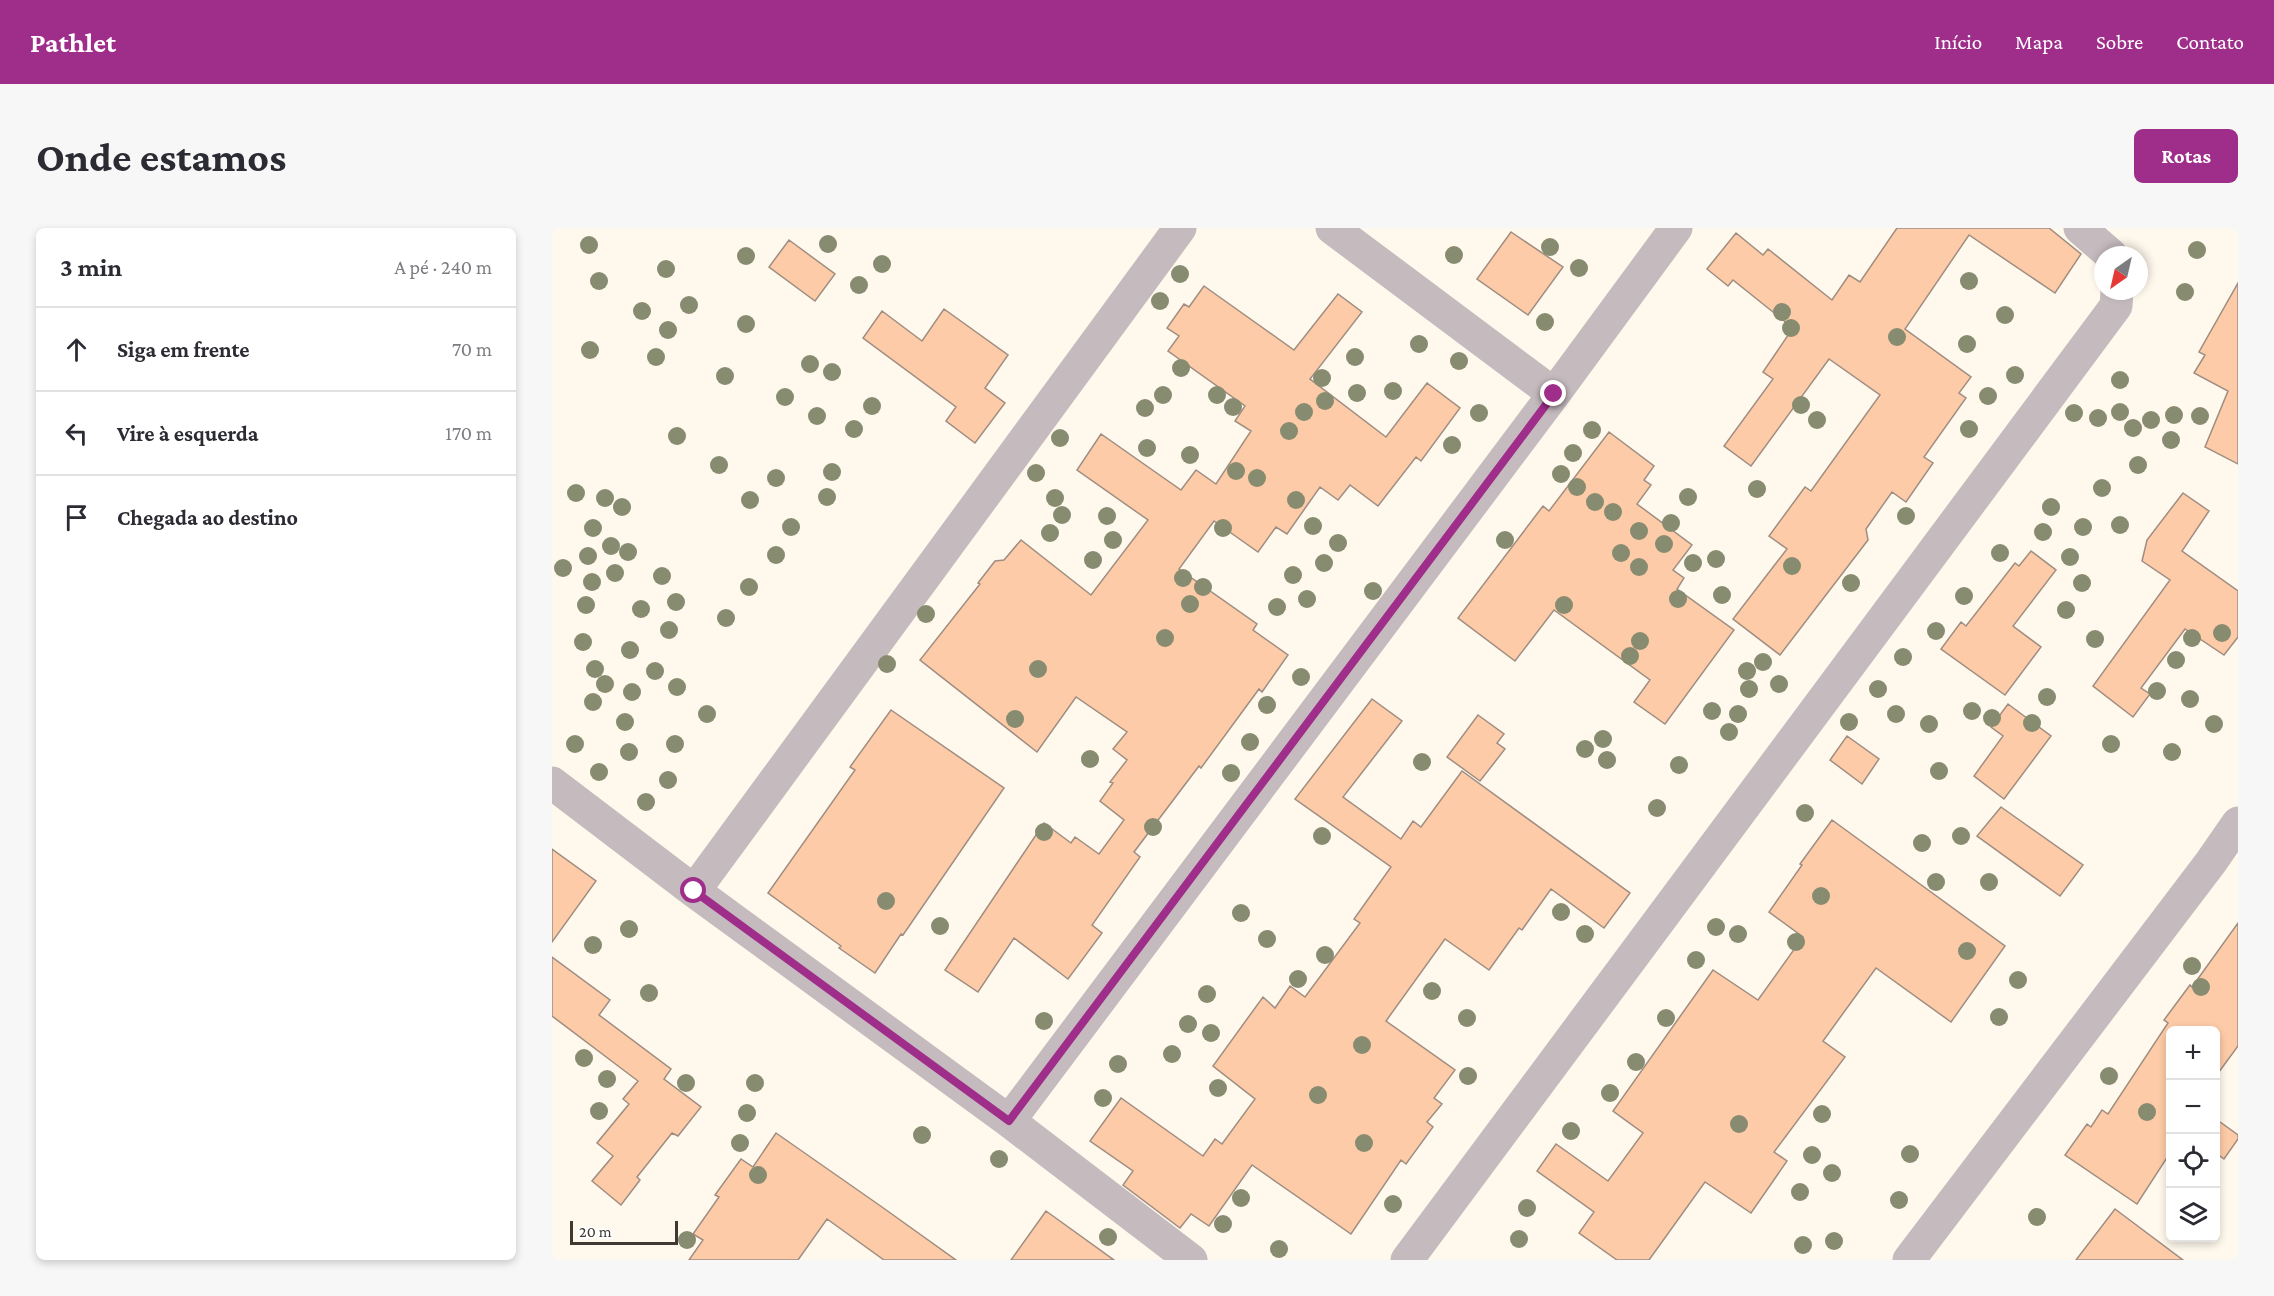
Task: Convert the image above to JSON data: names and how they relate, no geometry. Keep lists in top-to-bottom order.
{
  "scale_bar": "20 m",
  "north": "bottom left",
  "page": {
    "header": "Pathlet",
    "nav": [
      "Início",
      "Mapa",
      "Sobre",
      "Contato"
    ],
    "buttons": "Rotas",
    "title": "Onde estamos",
    "heading": ["3 min", "A pé · 240 m"],
    "list": [
      ["Siga em frente", "70 m"],
      ["Vire à esquerda", "170 m"],
      "Chegada ao destino"
    ],
    "map_buttons": ["+", "−"],
    "scale": "20 m"
  }
}
